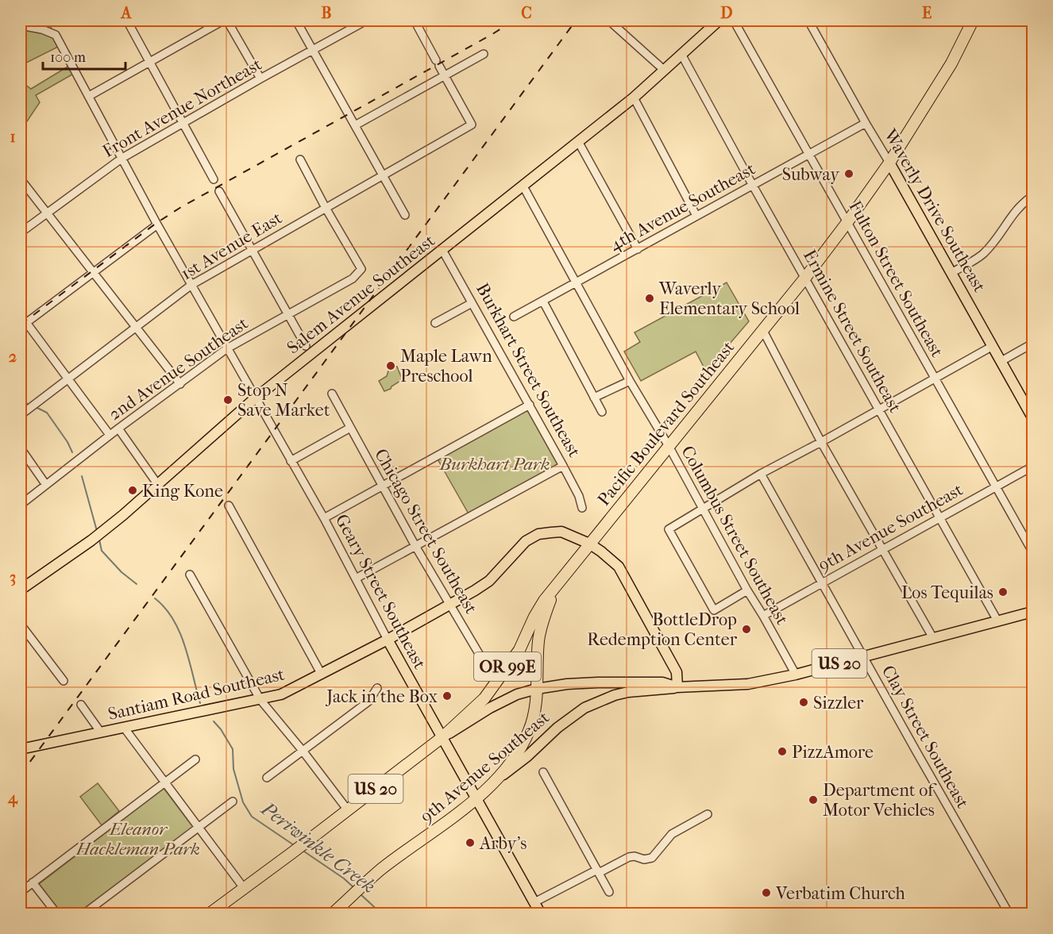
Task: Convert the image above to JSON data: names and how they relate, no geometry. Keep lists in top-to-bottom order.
{
  "streets": {
    "highway": [
      "Pacific Boulevard Southeast",
      "9th Avenue Southeast",
      "US 20",
      "OR 99E"
    ],
    "main road": [
      "Waverly Drive Southeast",
      "Salem Avenue Southeast",
      "Geary Street Southeast",
      "Santiam Road Southeast"
    ],
    "street": [
      "Front Avenue Northeast",
      "4th Avenue Southeast",
      "1st Avenue East",
      "Fulton Street Southeast",
      "Ermine Street Southeast",
      "2nd Avenue Southeast",
      "Burkhart Street Southeast",
      "Chicago Street Southeast",
      "Columbus Street Southeast",
      "Clay Street Southeast"
    ]
  },
  "crossings": [
    ["Front Avenue Northeast", "Geary Street Southeast"],
    ["4th Avenue Southeast", "Waverly Drive Southeast"],
    ["4th Avenue Southeast", "Fulton Street Southeast"],
    ["4th Avenue Southeast", "Ermine Street Southeast"],
    ["4th Avenue Southeast", "Columbus Street Southeast"],
    ["Waverly Drive Southeast", "Pacific Boulevard Southeast"],
    ["1st Avenue East", "2nd Avenue Southeast"],
    ["1st Avenue East", "Geary Street Southeast"],
    ["Fulton Street Southeast", "Pacific Boulevard Southeast"],
    ["Fulton Street Southeast", "9th Avenue Southeast"],
    ["Salem Avenue Southeast", "Ermine Street Southeast"],
    ["Salem Avenue Southeast", "Burkhart Street Southeast"],
    ["Salem Avenue Southeast", "Columbus Street Southeast"],
    ["Salem Avenue Southeast", "Geary Street Southeast"],
    ["Ermine Street Southeast", "Pacific Boulevard Southeast"],
    ["Ermine Street Southeast", "9th Avenue Southeast"],
    ["Ermine Street Southeast", "US 20"],
    ["2nd Avenue Southeast", "Geary Street Southeast"],
    ["Pacific Boulevard Southeast", "9th Avenue Southeast"],
    ["Pacific Boulevard Southeast", "Chicago Street Southeast"],
    ["Pacific Boulevard Southeast", "Columbus Street Southeast"],
    ["Pacific Boulevard Southeast", "Geary Street Southeast"],
    ["Pacific Boulevard Southeast", "US 20"],
    ["Pacific Boulevard Southeast", "Santiam Road Southeast"],
    ["9th Avenue Southeast", "Columbus Street Southeast"],
    ["9th Avenue Southeast", "Geary Street Southeast"],
    ["9th Avenue Southeast", "US 20"],
    ["9th Avenue Southeast", "Clay Street Southeast"],
    ["Chicago Street Southeast", "Santiam Road Southeast"],
    ["Columbus Street Southeast", "US 20"],
    ["Geary Street Southeast", "US 20"],
    ["Geary Street Southeast", "Santiam Road Southeast"],
    ["US 20", "Clay Street Southeast"]
  ],
  "water": ["Periwinkle Creek"],
  "parks": ["Burkhart Park", "Eleanor Hackleman Park"],
  "places": [
    "Subway",
    "Waverly Elementary School",
    "Maple Lawn Preschool",
    "Stop N Save Market",
    "King Kone",
    "Los Tequilas",
    "BottleDrop Redemption Center",
    "Jack in the Box",
    "Sizzler",
    "PizzAmore",
    "Department of Motor Vehicles",
    "Arby's",
    "Verbatim Church"
  ],
  "scale_bar": "100 m",
  "grid": {
    "columns": [
      "A",
      "B",
      "C",
      "D",
      "E"
    ],
    "rows": [
      "1",
      "2",
      "3",
      "4"
    ]
  }
}
